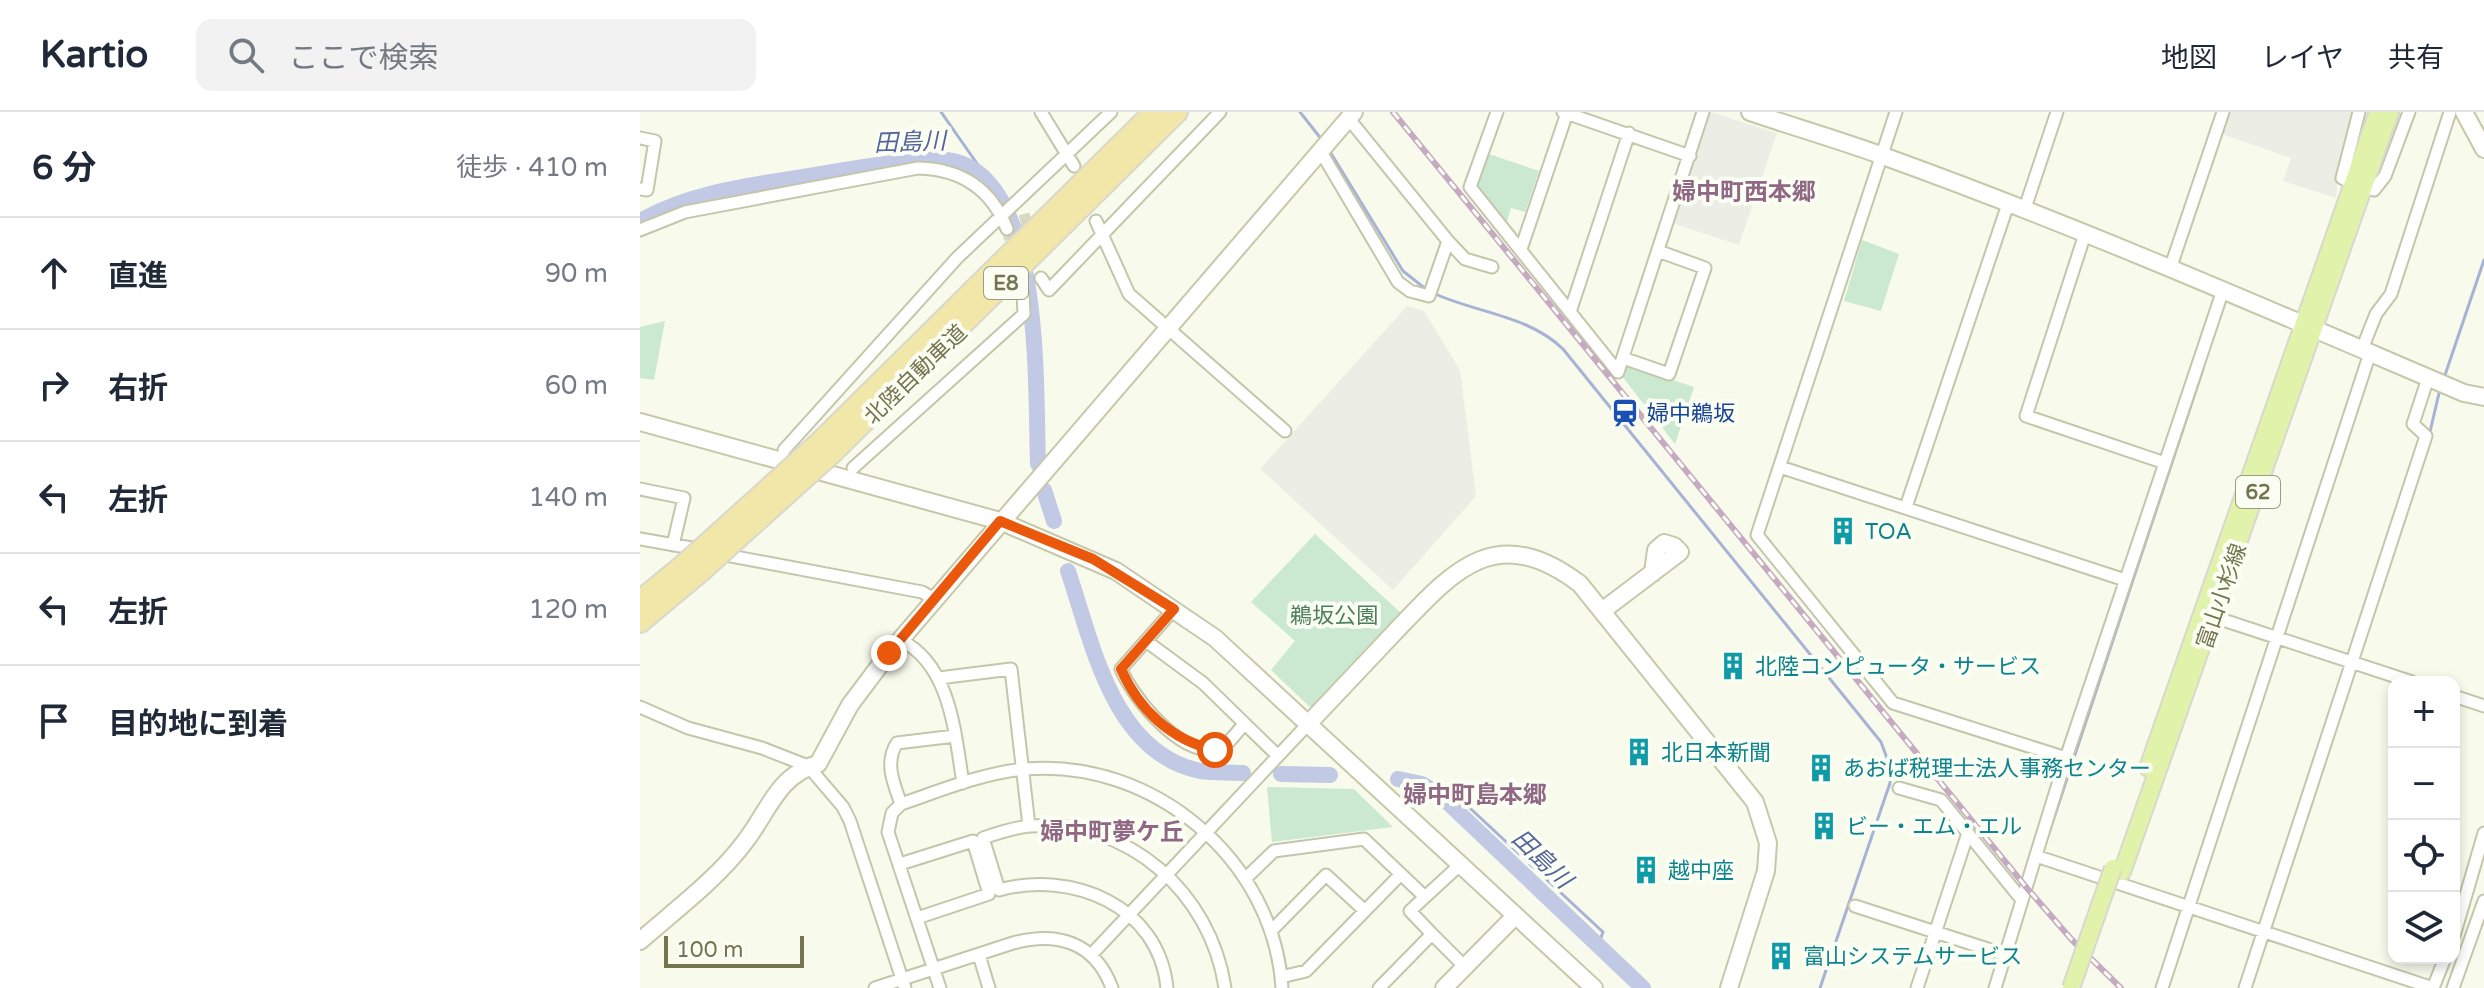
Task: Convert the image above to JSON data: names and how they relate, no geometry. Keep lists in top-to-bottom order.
{
  "streets": {
    "highway": ["E8", "北陸自動車道"],
    "main road": ["62", "富山小杉線"]
  },
  "districts": ["婦中町西本郷", "婦中町島本郷", "婦中町夢ケ丘"],
  "water": ["田島川"],
  "parks": ["鵜坂公園"],
  "places": {
    "station": ["婦中鵜坂"],
    "building": [
      "TOA",
      "北陸コンピュータ・サービス",
      "北日本新聞",
      "あおば税理士法人事務センター",
      "ビー・エム・エル",
      "越中座",
      "富山システムサービス"
    ]
  },
  "scale_bar": "100 m",
  "page": {
    "header": "Kartio",
    "search": "ここで検索",
    "nav": ["地図", "レイヤ", "共有"],
    "heading": ["6 分", "徒歩 · 410 m"],
    "list": [
      ["直進", "90 m"],
      ["右折", "60 m"],
      ["左折", "140 m"],
      ["左折", "120 m"],
      "目的地に到着"
    ],
    "map_buttons": ["+", "−"],
    "scale": "100 m"
  }
}
